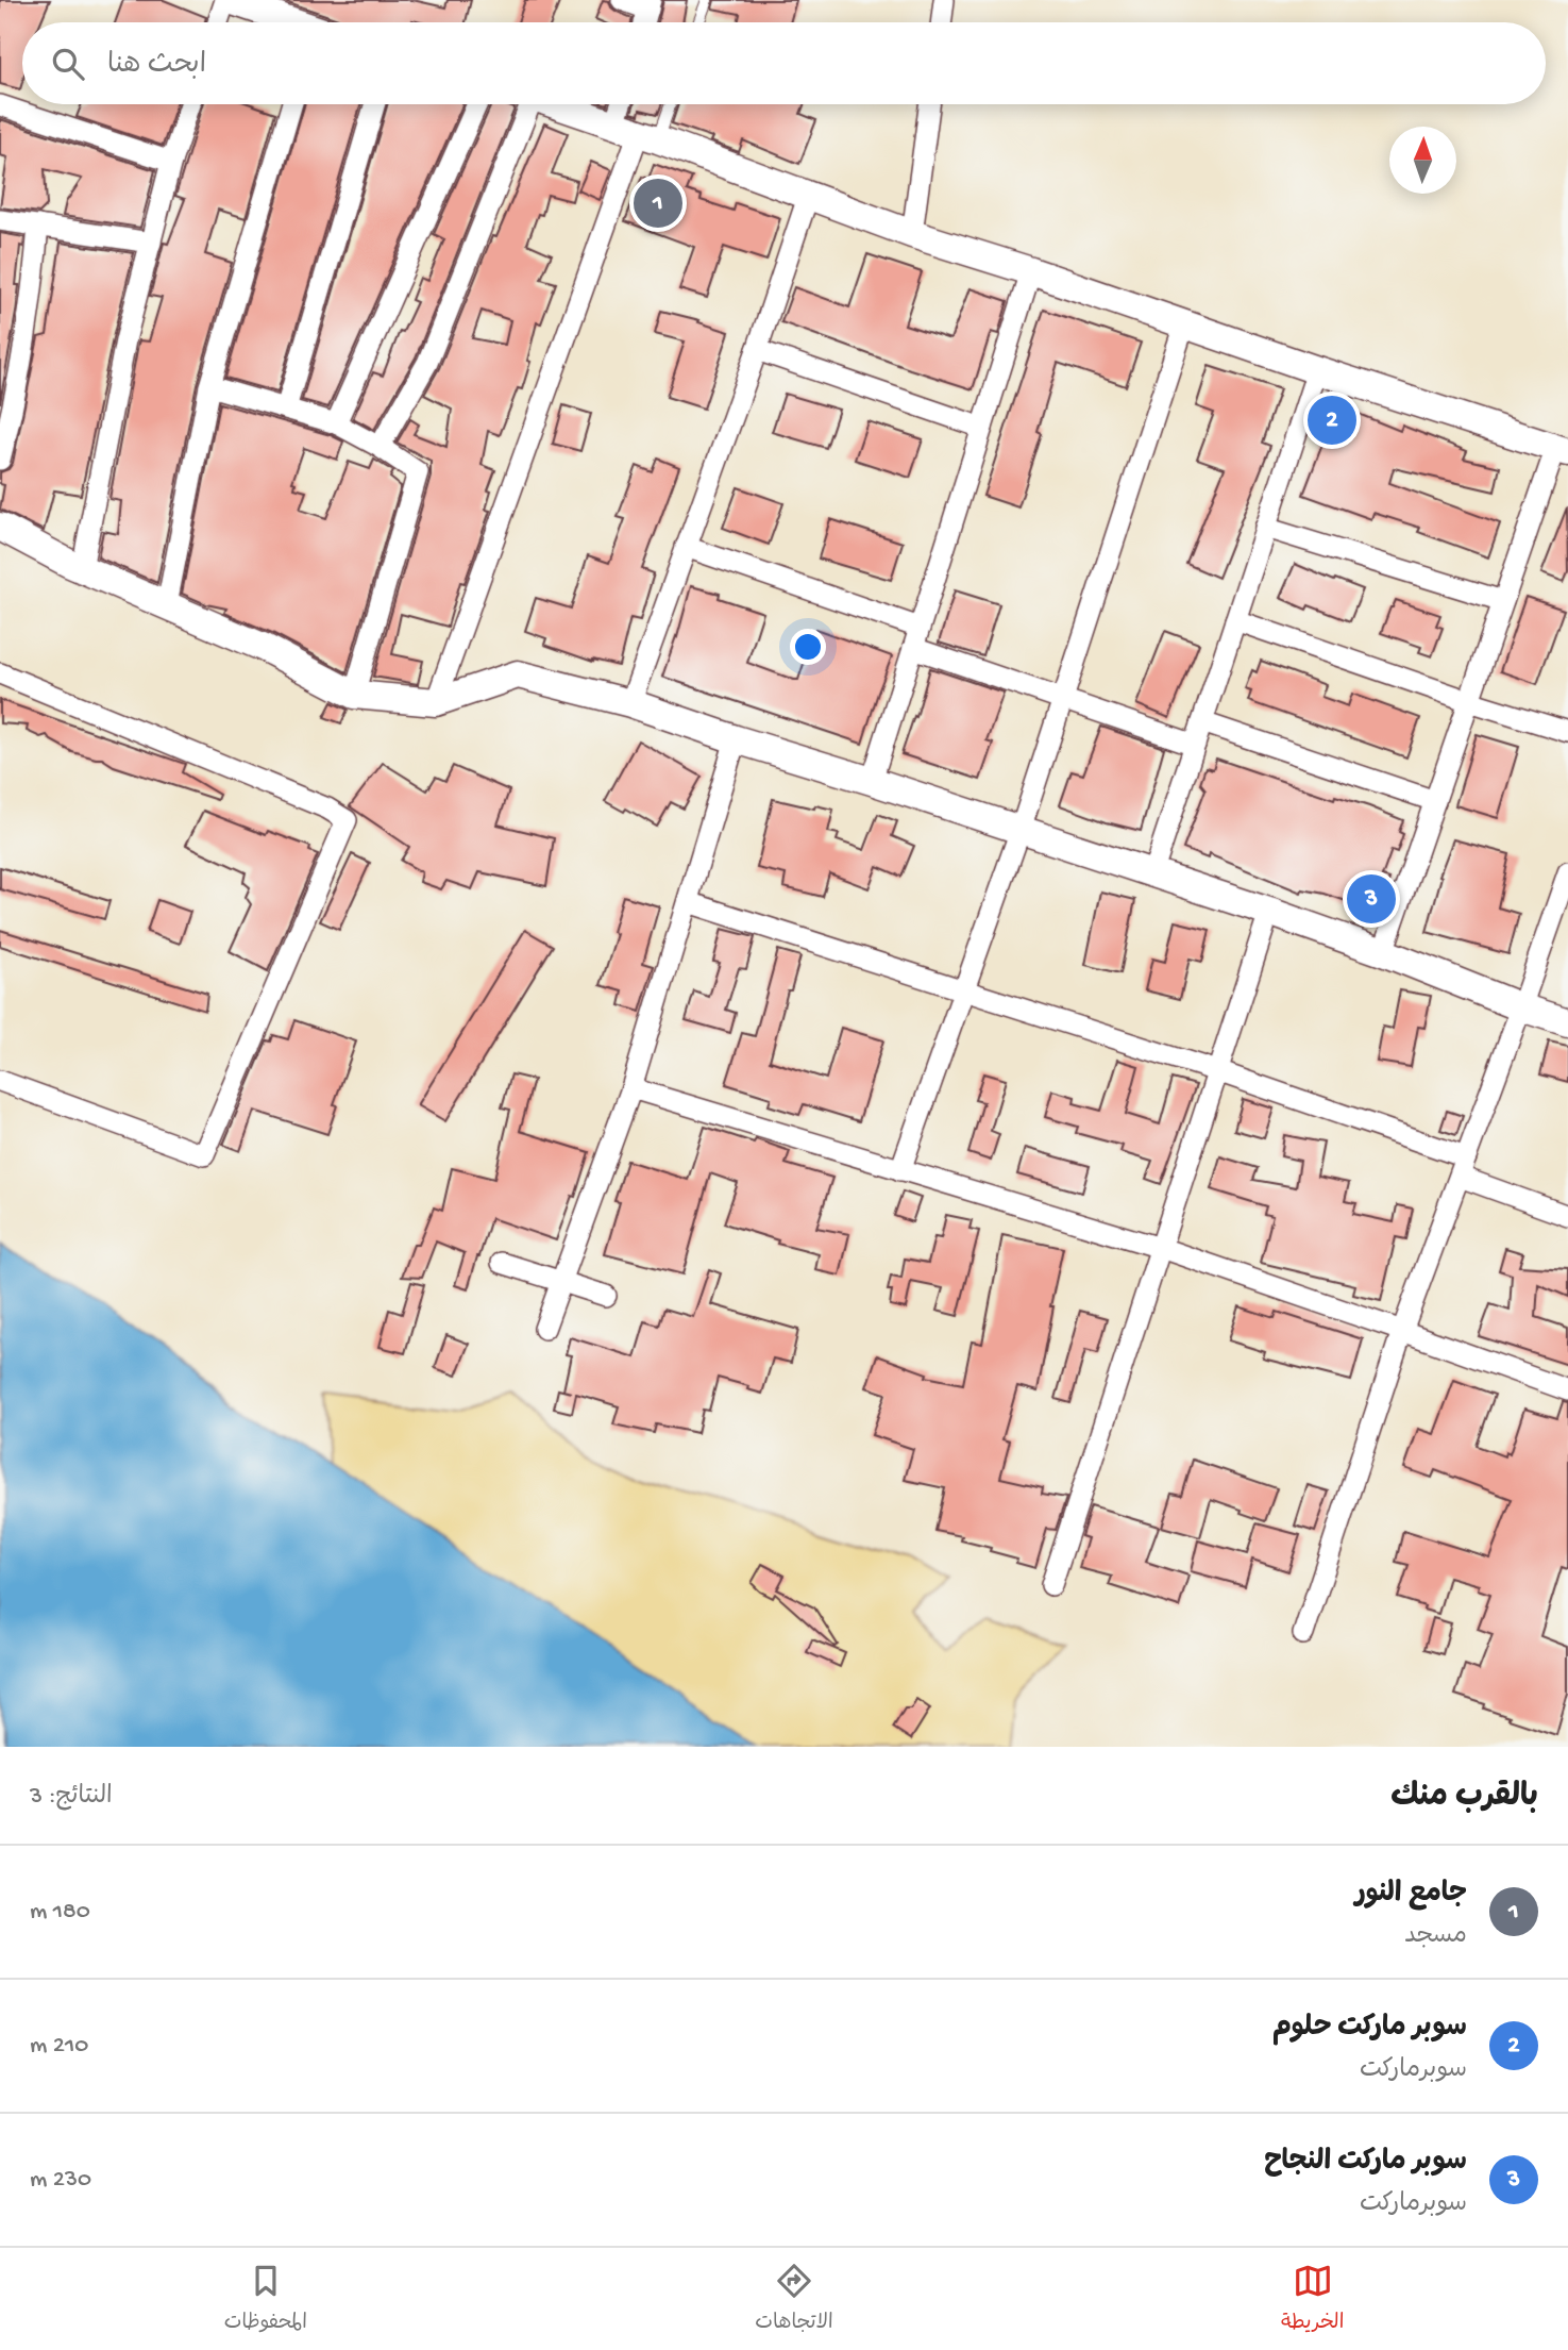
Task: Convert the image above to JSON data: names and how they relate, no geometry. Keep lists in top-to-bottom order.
{
  "north": "top",
  "page": {
    "search": "ابحث هنا",
    "pins": ["1", "2", "3"],
    "heading": ["بالقرب منك", "النتائج: 3"],
    "list": [
      {
        "mark": "1",
        "name": "جامع النور",
        "note": "مسجد",
        "value": "180 m"
      },
      {
        "mark": "2",
        "name": "سوبر ماركت حلوم",
        "note": "سوبرماركت",
        "value": "210 m"
      },
      {
        "mark": "3",
        "name": "سوبر ماركت النجاح",
        "note": "سوبرماركت",
        "value": "230 m"
      }
    ],
    "nav": ["الخريطة", "الاتجاهات", "المحفوظات"]
  }
}
